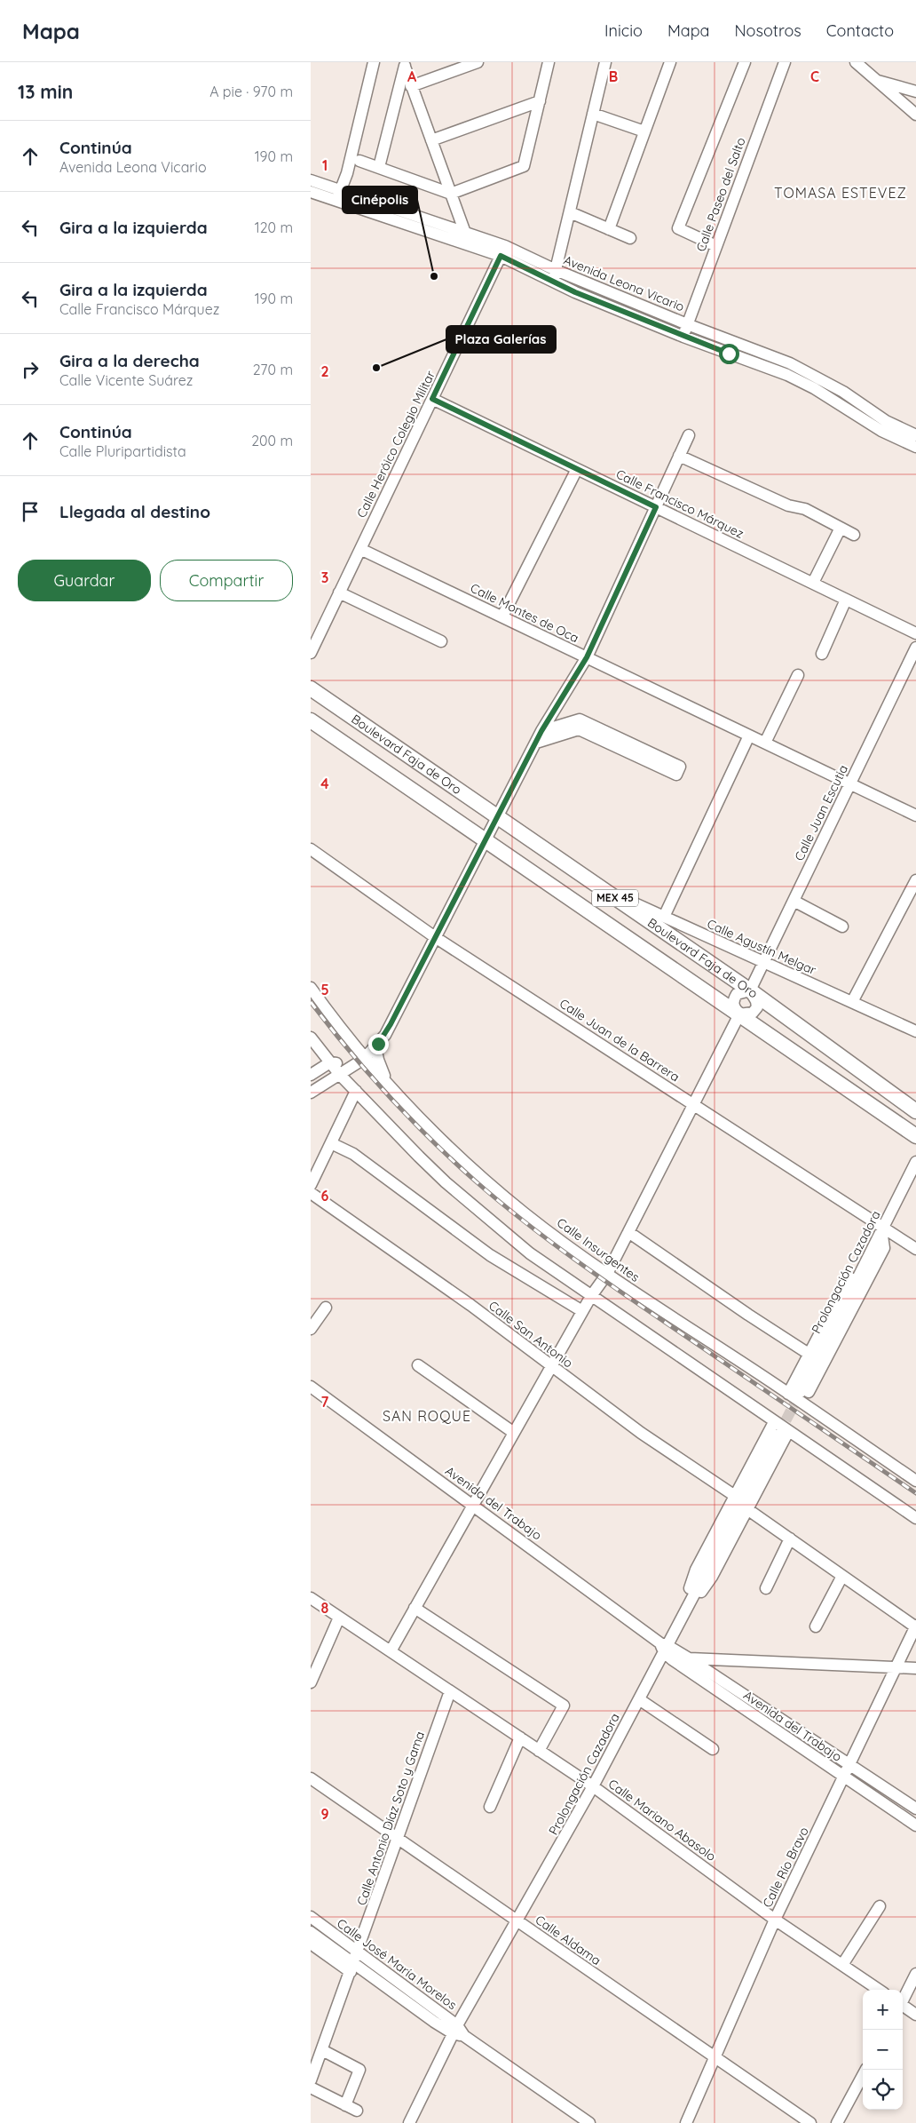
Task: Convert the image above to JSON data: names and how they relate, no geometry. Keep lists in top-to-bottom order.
{
  "streets": {
    "main road": ["Boulevard Faja de Oro", "MEX 45"],
    "street": [
      "Calle Paseo del Salto",
      "Avenida Leona Vicario",
      "Calle Heróico Colegio Militar",
      "Calle Francisco Márquez",
      "Calle Montes de Oca",
      "Calle Juan Escutia",
      "Calle Agustín Melgar",
      "Calle Juan de la Barrera",
      "Calle Insurgentes",
      "Prolongación Cazadora",
      "Calle San Antonio",
      "Avenida del Trabajo",
      "Calle Antonio Díaz Soto y Gama",
      "Calle Mariano Abasolo",
      "Calle Río Bravo",
      "Calle Aldama",
      "Calle José María Morelos"
    ]
  },
  "crossings": [
    ["Calle Paseo del Salto", "Avenida Leona Vicario"],
    ["Avenida Leona Vicario", "Calle Heróico Colegio Militar"],
    ["Calle Heróico Colegio Militar", "Calle Francisco Márquez"],
    ["Calle Heróico Colegio Militar", "Calle Montes de Oca"],
    ["Calle Montes de Oca", "Calle Juan Escutia"],
    ["Boulevard Faja de Oro", "Calle Juan Escutia"],
    ["Boulevard Faja de Oro", "Calle Agustín Melgar"],
    ["Calle Juan Escutia", "Calle Agustín Melgar"],
    ["Calle Juan de la Barrera", "Prolongación Cazadora"],
    ["Calle Insurgentes", "Prolongación Cazadora"],
    ["Prolongación Cazadora", "Avenida del Trabajo"],
    ["Prolongación Cazadora", "Calle Mariano Abasolo"],
    ["Prolongación Cazadora", "Calle Aldama"],
    ["Prolongación Cazadora", "Calle José María Morelos"],
    ["Avenida del Trabajo", "Calle Río Bravo"],
    ["Calle Antonio Díaz Soto y Gama", "Calle Mariano Abasolo"],
    ["Calle Antonio Díaz Soto y Gama", "Calle Aldama"],
    ["Calle Antonio Díaz Soto y Gama", "Calle José María Morelos"],
    ["Calle Mariano Abasolo", "Calle Río Bravo"],
    ["Calle Río Bravo", "Calle Aldama"]
  ],
  "districts": ["TOMASA ESTEVEZ", "SAN ROQUE"],
  "places": ["Cinépolis", "Plaza Galerías"],
  "page": {
    "header": "Mapa",
    "nav": [
      "Inicio",
      "Mapa",
      "Nosotros",
      "Contacto"
    ],
    "heading": ["13 min", "A pie · 970 m"],
    "list": [
      ["Continúa", "Avenida Leona Vicario", "190 m"],
      ["Gira a la izquierda", "120 m"],
      ["Gira a la izquierda", "Calle Francisco Márquez", "190 m"],
      ["Gira a la derecha", "Calle Vicente Suárez", "270 m"],
      ["Continúa", "Calle Pluripartidista", "200 m"],
      "Llegada al destino"
    ],
    "buttons": ["Guardar", "Compartir"],
    "map_buttons": ["+", "−"]
  },
  "grid": {
    "columns": ["A", "B", "C"],
    "rows": [
      "1",
      "2",
      "3",
      "4",
      "5",
      "6",
      "7",
      "8",
      "9"
    ]
  }
}
